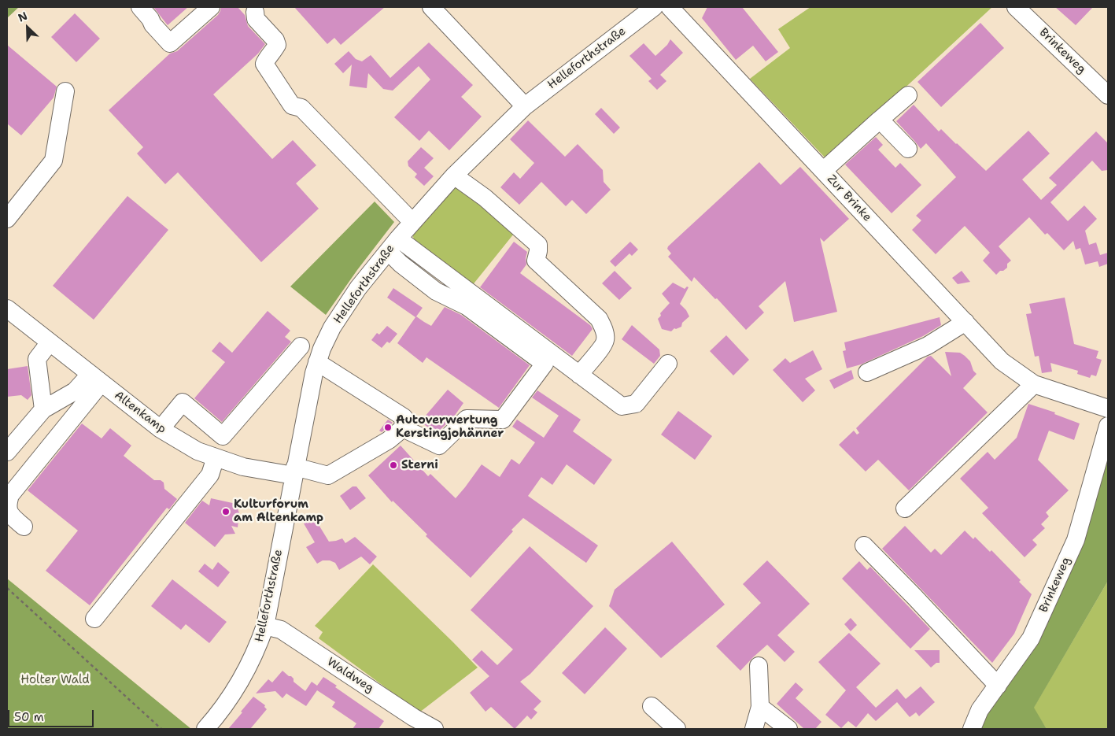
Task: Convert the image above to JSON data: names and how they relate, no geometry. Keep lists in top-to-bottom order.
{
  "streets": {
    "street": [
      "Brinkeweg",
      "Helleforthstraße",
      "Zur Brinke",
      "Altenkamp",
      "Waldweg"
    ]
  },
  "crossings": [
    ["Helleforthstraße", "Altenkamp"],
    ["Helleforthstraße", "Waldweg"]
  ],
  "parks": ["Holter Wald"],
  "places": ["Autoverwertung Kerstingjohänner", "Sterni", "Kulturforum am Altenkamp"],
  "scale_bar": "50 m",
  "north": "top left"
}
